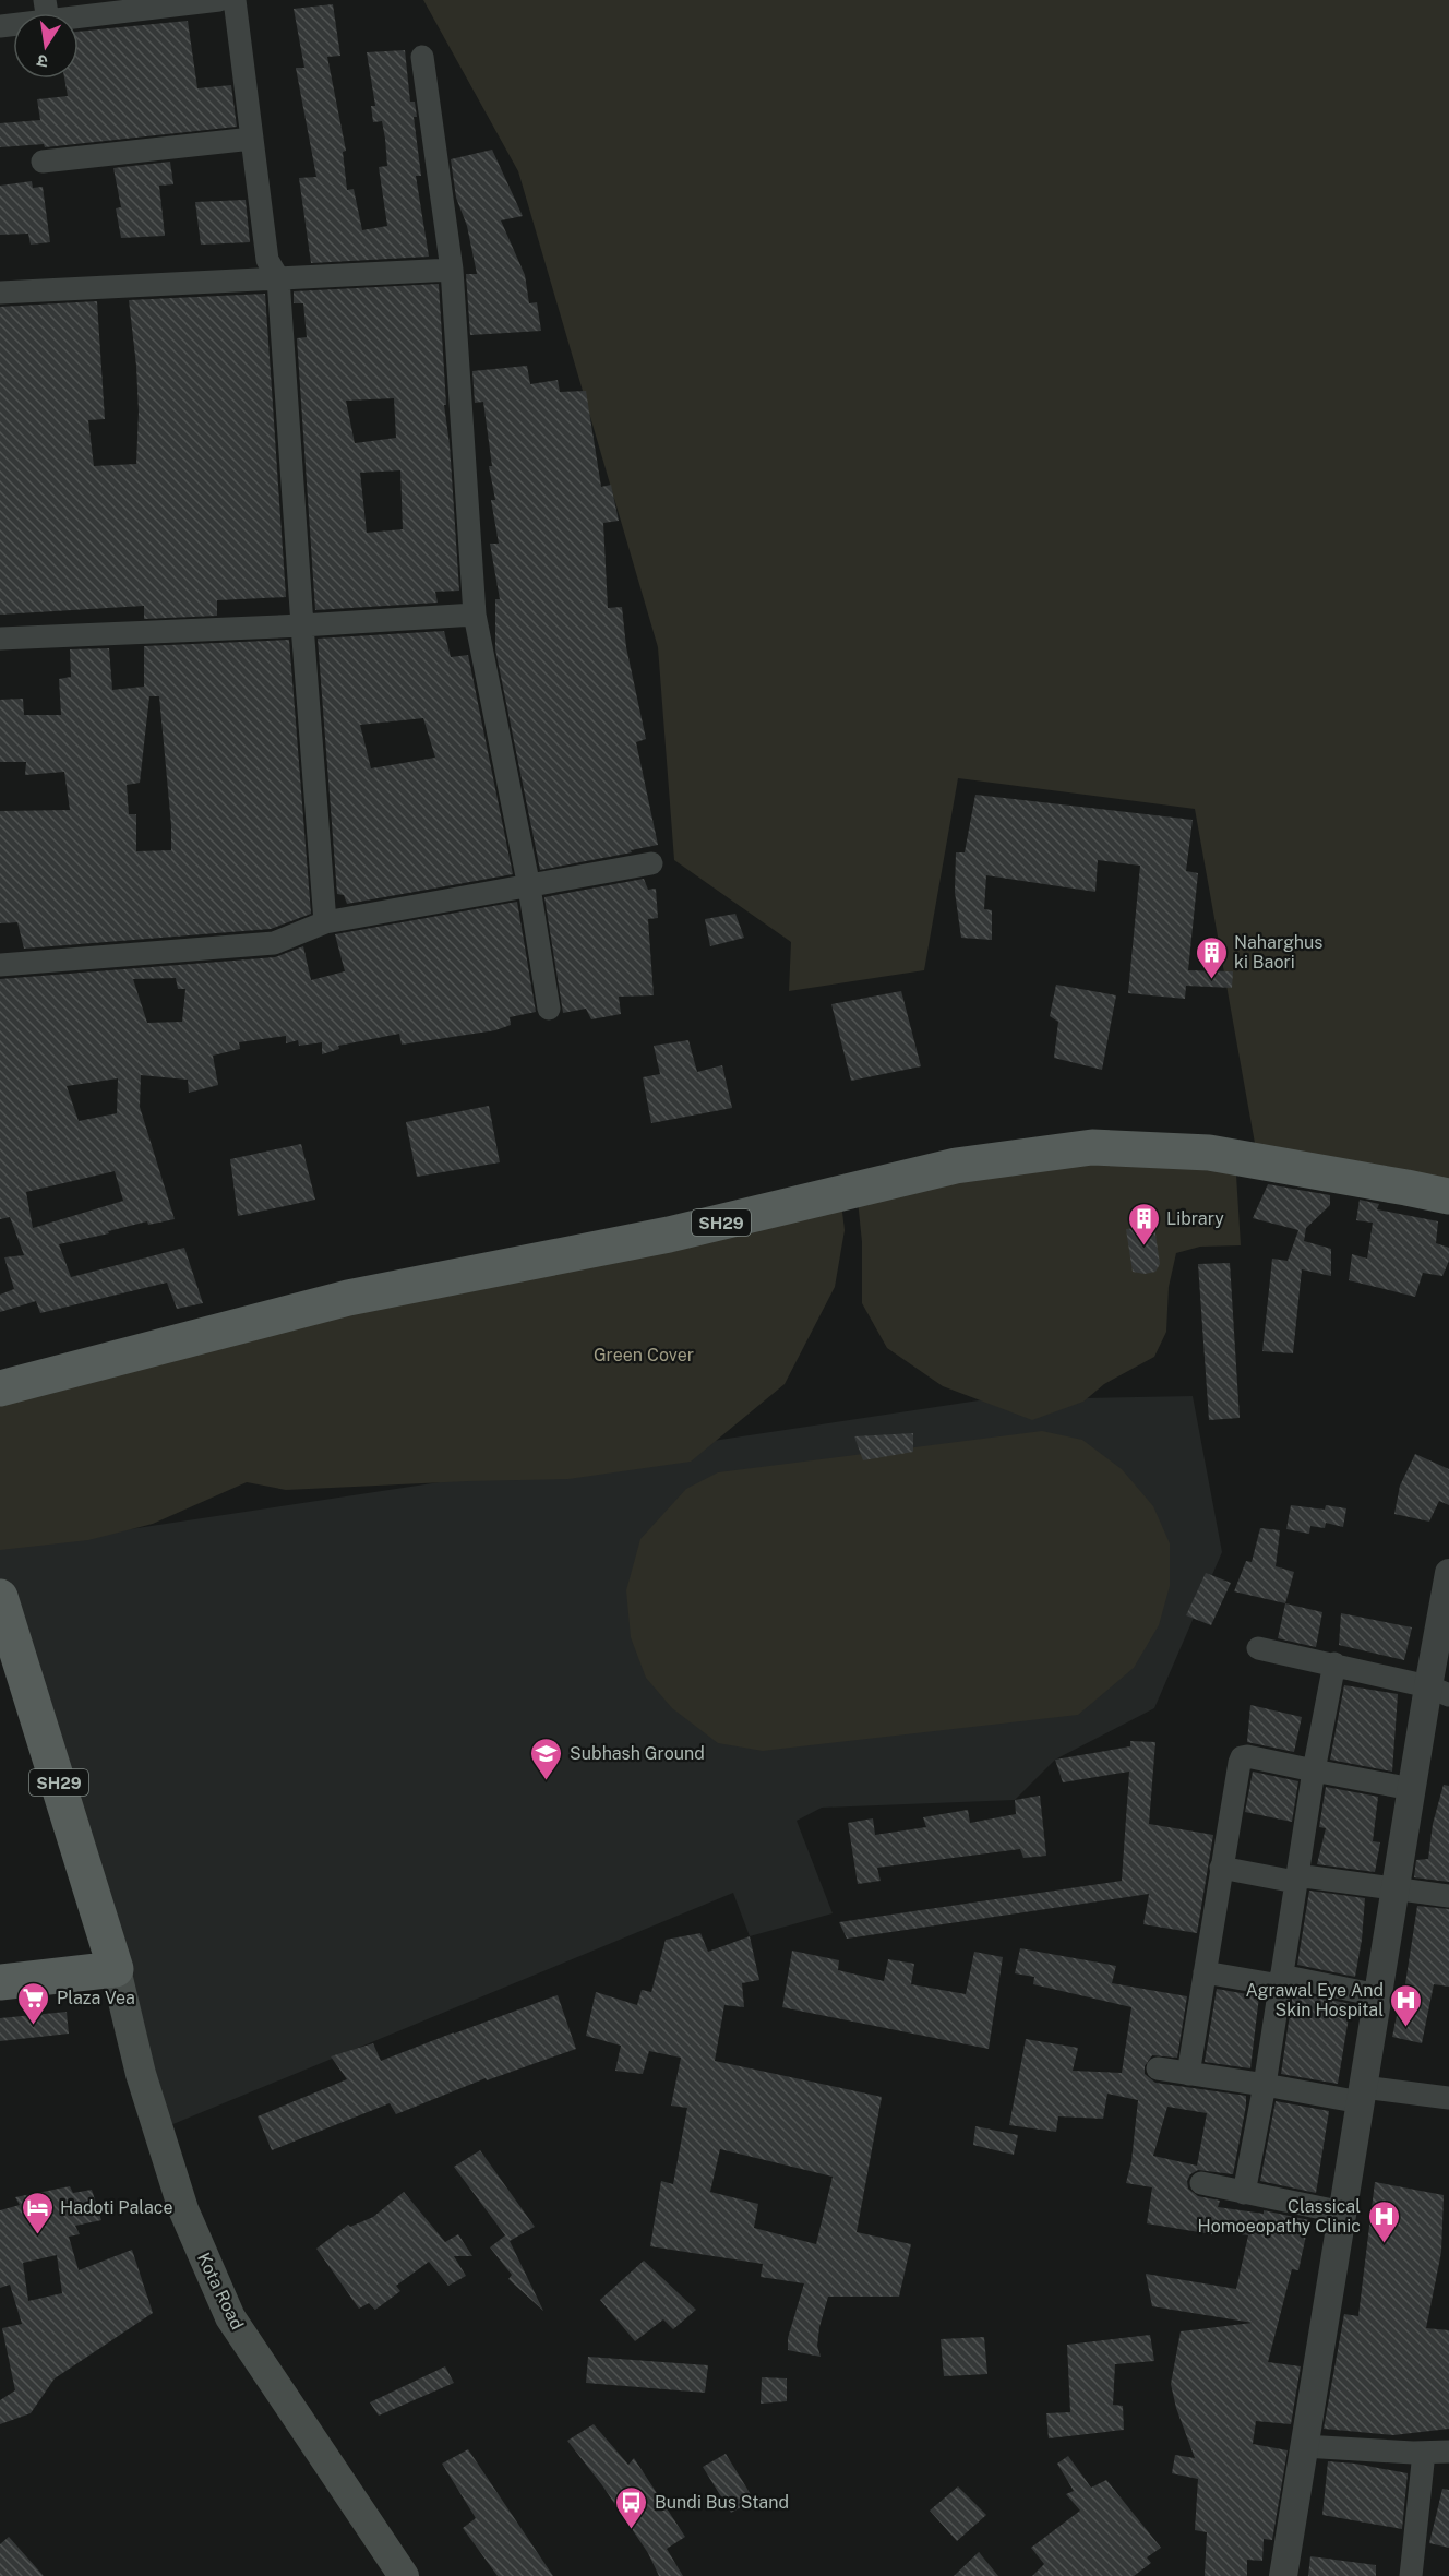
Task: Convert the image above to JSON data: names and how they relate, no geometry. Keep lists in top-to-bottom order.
{
  "streets": {
    "main road": ["SH29", "Kota Road"]
  },
  "crossings": [
    ["SH29", "Kota Road"]
  ],
  "parks": ["Green Cover"],
  "places": {
    "building": ["Naharghus ki Baori", "Library"],
    "school or university": ["Subhash Ground"],
    "supermarket": ["Plaza Vea"],
    "hospital": ["Agrawal Eye And Skin Hospital", "Classical Homoeopathy Clinic"],
    "hotel": ["Hadoti Palace"],
    "bus stop": ["Bundi Bus Stand"]
  },
  "north": "bottom"
}
